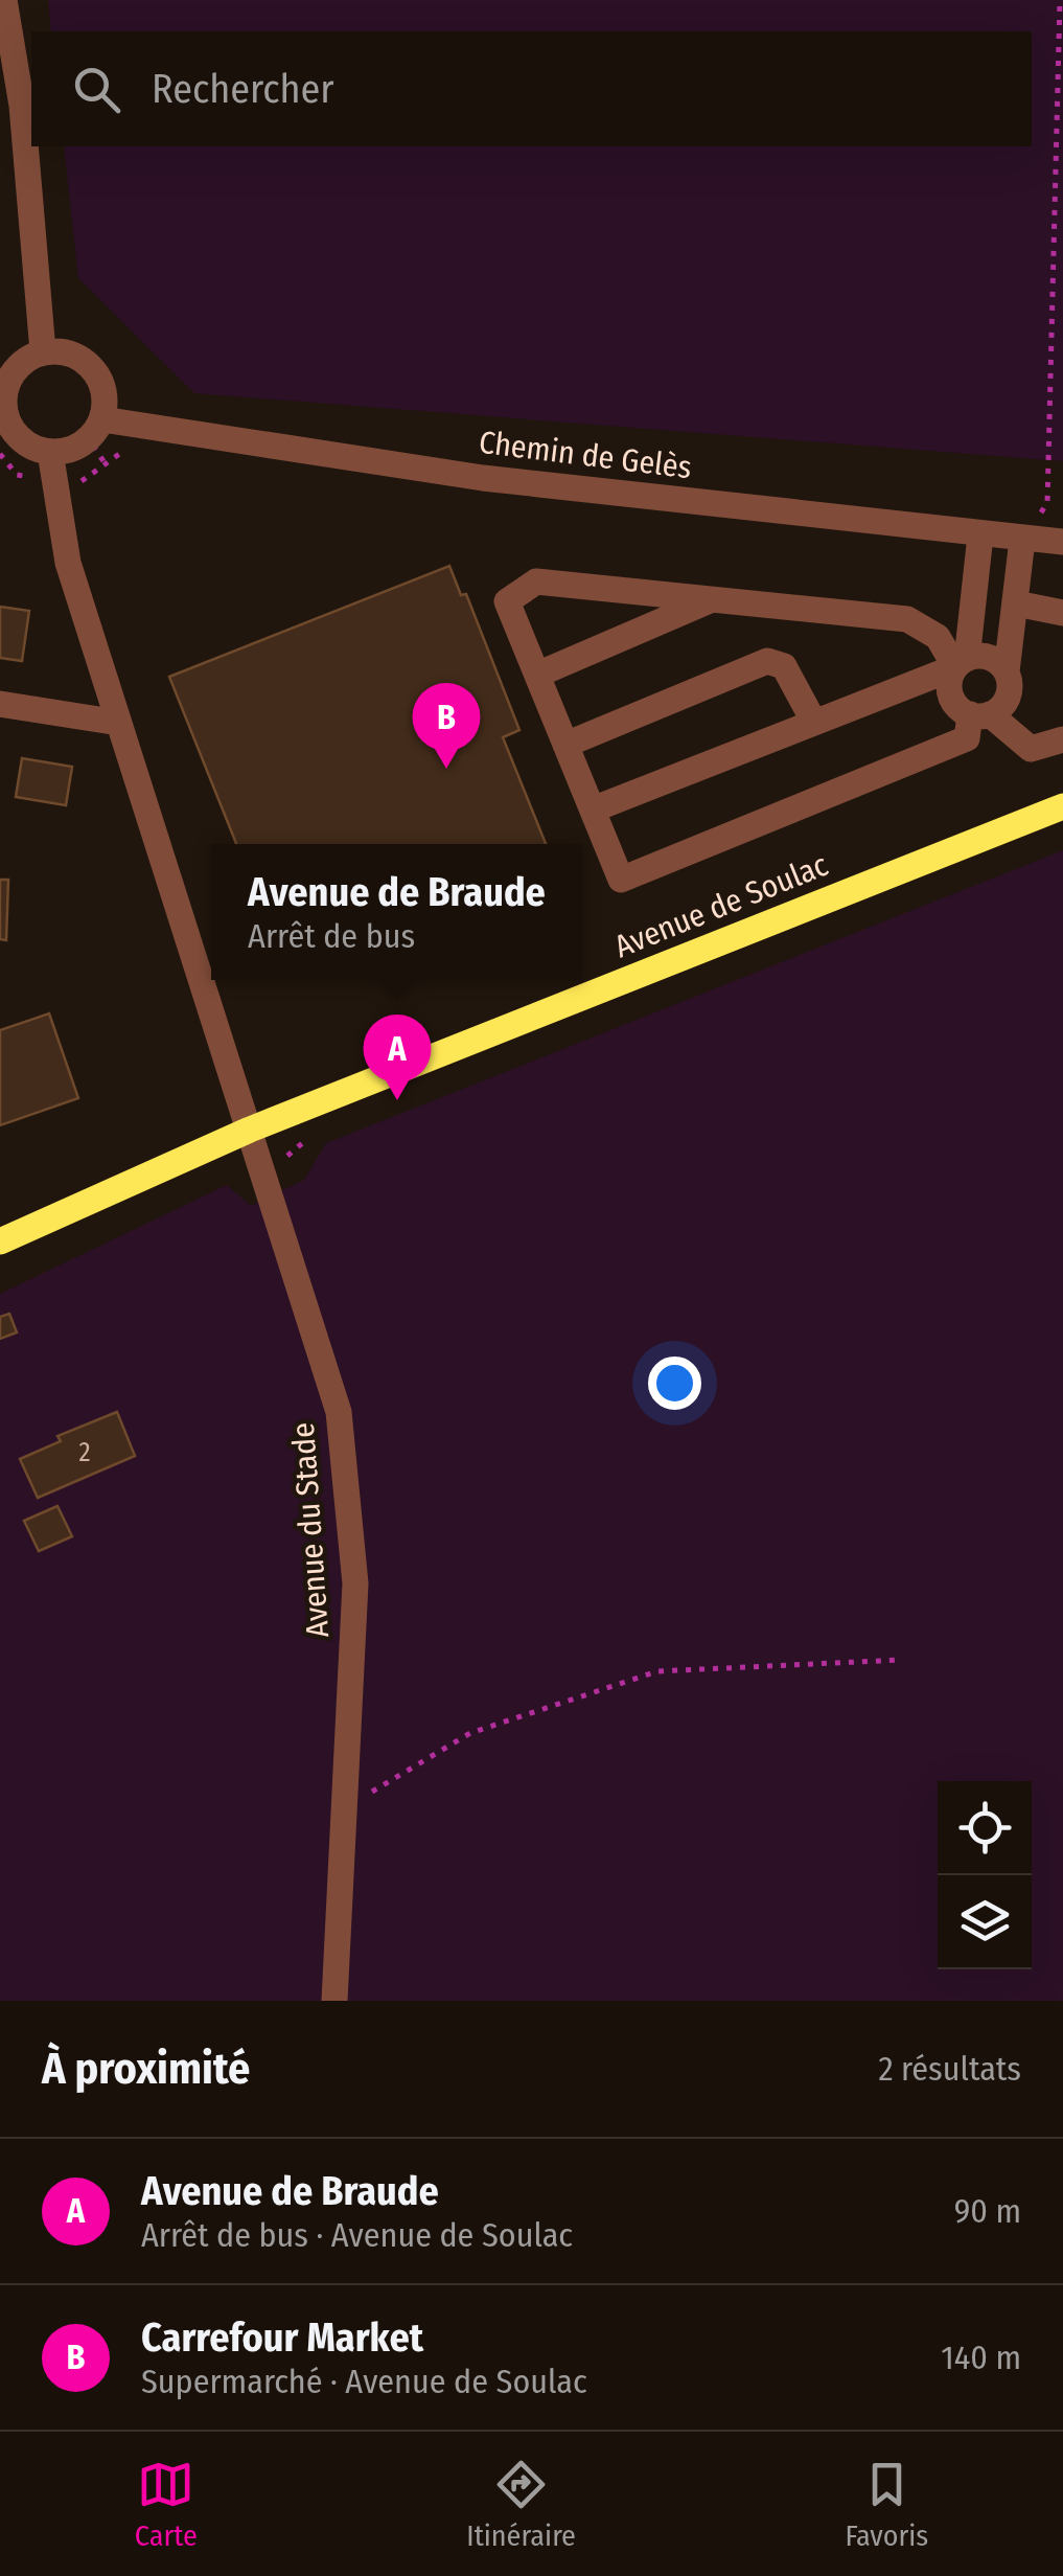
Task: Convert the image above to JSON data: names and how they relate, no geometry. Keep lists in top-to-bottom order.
{
  "streets": {
    "main road": ["Avenue de Soulac"],
    "street": ["Chemin de Gelès", "Avenue du Stade"]
  },
  "crossings": [
    ["Chemin de Gelès", "Avenue du Stade"],
    ["Avenue de Soulac", "Avenue du Stade"]
  ],
  "house_numbers": ["2"],
  "page": {
    "search": "Rechercher",
    "pins": ["B", "A"],
    "popup": ["Avenue de Braude", "Arrêt de bus"],
    "heading": ["À proximité", "2 résultats"],
    "list": [
      {
        "mark": "A",
        "name": "Avenue de Braude",
        "note": "Arrêt de bus · Avenue de Soulac",
        "value": "90 m"
      },
      {
        "mark": "B",
        "name": "Carrefour Market",
        "note": "Supermarché · Avenue de Soulac",
        "value": "140 m"
      }
    ],
    "nav": ["Carte", "Itinéraire", "Favoris"]
  }
}
